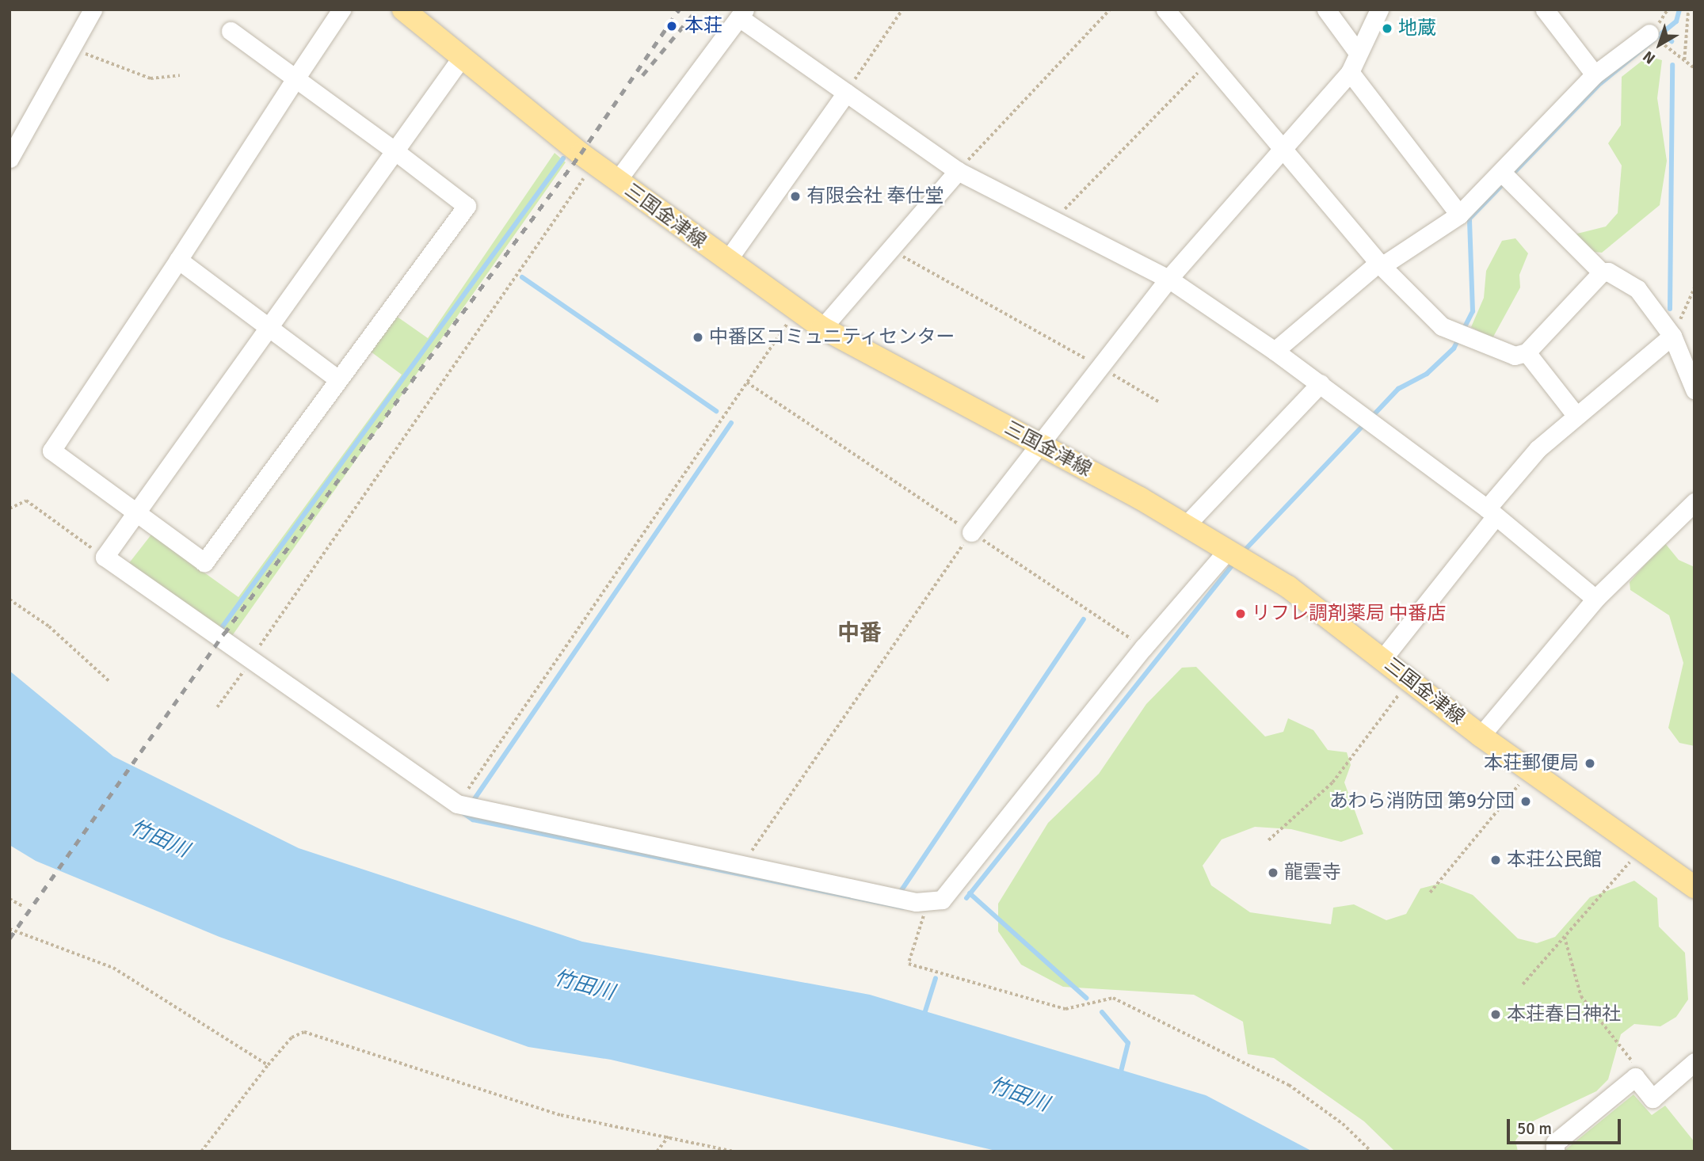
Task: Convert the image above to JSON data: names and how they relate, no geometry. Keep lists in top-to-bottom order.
{
  "streets": {
    "main road": ["三国金津線"]
  },
  "districts": ["中番"],
  "water": ["竹田川"],
  "places": [
    "本荘",
    "地蔵",
    "有限会社 奉仕堂",
    "中番区コミュニティセンター",
    "リフレ調剤薬局 中番店",
    "本荘郵便局",
    "あわら消防団 第9分団",
    "本荘公民館",
    "龍雲寺",
    "本荘春日神社"
  ],
  "scale_bar": "50 m",
  "north": "bottom left"
}
